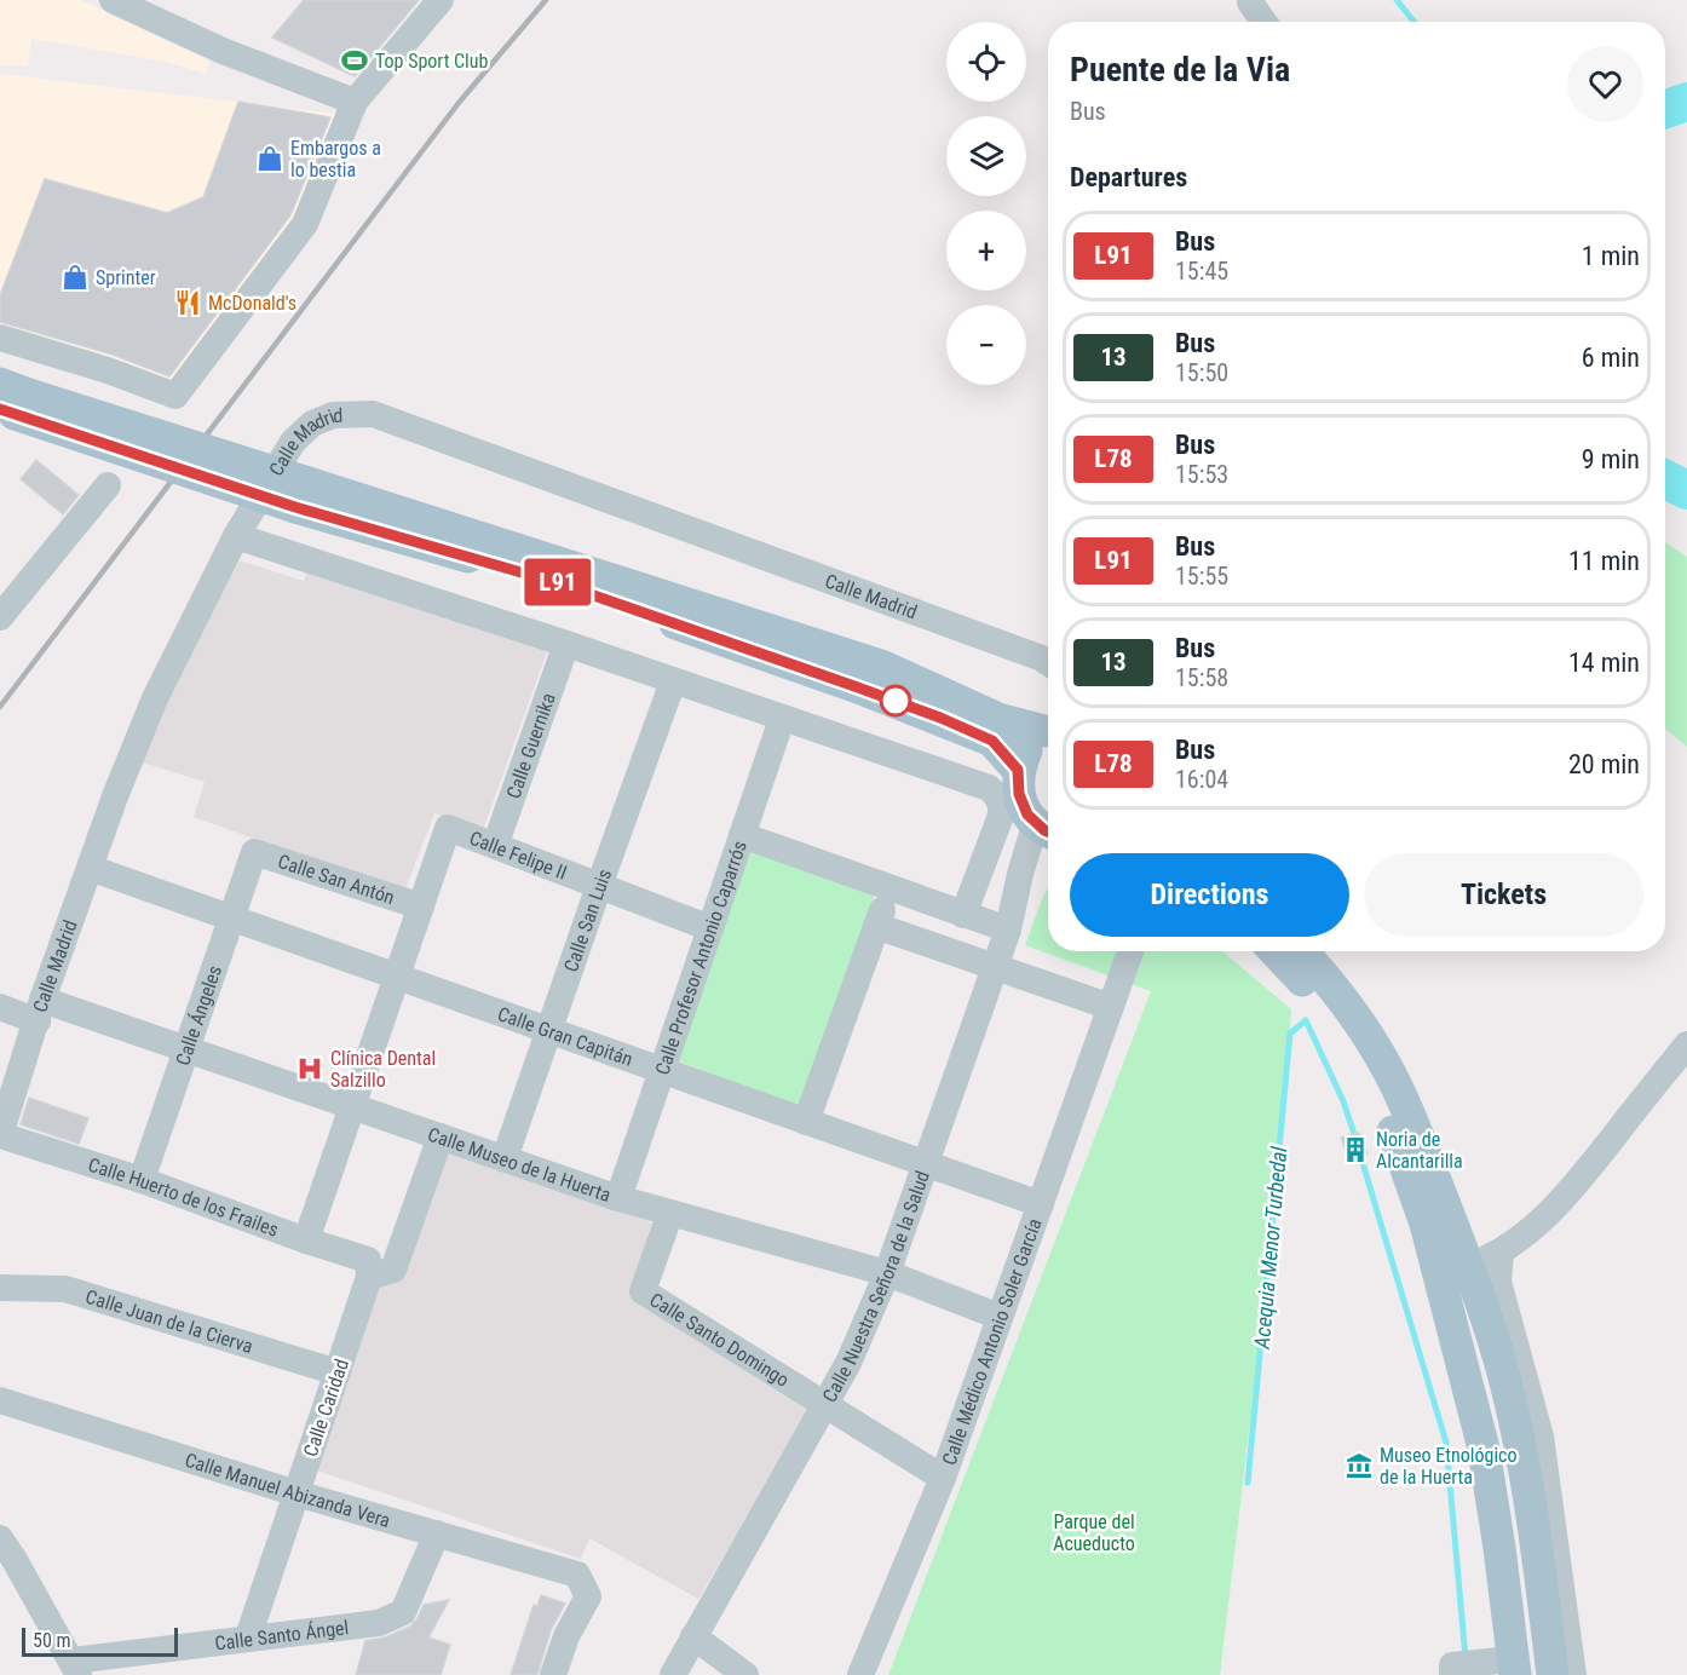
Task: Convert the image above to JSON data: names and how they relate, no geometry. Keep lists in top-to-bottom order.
{
  "streets": {
    "street": [
      "Calle Madrid",
      "Calle Guernika",
      "Calle Felipe II",
      "Calle San Antón",
      "Calle San Luis",
      "Calle Profesor Antonio Caparrós",
      "Calle Ángeles",
      "Calle Gran Capitán",
      "Calle Museo de la Huerta",
      "Calle Huerto de los Frailes",
      "Calle Nuestra Señora de la Salud",
      "Calle Juan de la Cierva",
      "Calle Santo Domingo",
      "Calle Médico Antonio Soler García",
      "Calle Caridad",
      "Calle Manuel Abizanda Vera",
      "Calle Santo Ángel"
    ]
  },
  "crossings": [
    ["Calle Madrid", "Calle Gran Capitán"],
    ["Calle Madrid", "Calle Museo de la Huerta"],
    ["Calle Madrid", "Calle Huerto de los Frailes"],
    ["Calle Guernika", "Calle Felipe II"],
    ["Calle Felipe II", "Calle San Antón"],
    ["Calle Felipe II", "Calle San Luis"],
    ["Calle Felipe II", "Calle Profesor Antonio Caparrós"],
    ["Calle San Antón", "Calle Ángeles"],
    ["Calle San Luis", "Calle Gran Capitán"],
    ["Calle San Luis", "Calle Museo de la Huerta"],
    ["Calle Profesor Antonio Caparrós", "Calle Gran Capitán"],
    ["Calle Profesor Antonio Caparrós", "Calle Museo de la Huerta"],
    ["Calle Ángeles", "Calle Gran Capitán"],
    ["Calle Ángeles", "Calle Museo de la Huerta"],
    ["Calle Ángeles", "Calle Huerto de los Frailes"],
    ["Calle Gran Capitán", "Calle Nuestra Señora de la Salud"],
    ["Calle Gran Capitán", "Calle Médico Antonio Soler García"],
    ["Calle Museo de la Huerta", "Calle Nuestra Señora de la Salud"],
    ["Calle Museo de la Huerta", "Calle Santo Domingo"],
    ["Calle Museo de la Huerta", "Calle Médico Antonio Soler García"],
    ["Calle Huerto de los Frailes", "Calle Caridad"],
    ["Calle Nuestra Señora de la Salud", "Calle Santo Domingo"],
    ["Calle Juan de la Cierva", "Calle Caridad"],
    ["Calle Santo Domingo", "Calle Médico Antonio Soler García"],
    ["Calle Caridad", "Calle Manuel Abizanda Vera"],
    ["Calle Caridad", "Calle Santo Ángel"],
    ["Calle Manuel Abizanda Vera", "Calle Santo Ángel"]
  ],
  "water": ["Acequia Menor Turbedal"],
  "parks": ["Parque del Acueducto"],
  "places": {
    "sports": ["Top Sport Club"],
    "shop": ["Embargos a lo bestia", "Sprinter"],
    "restaurant": ["McDonald's"],
    "hospital": ["Clínica Dental Salzillo"],
    "building": ["Noria de Alcantarilla"],
    "museum": ["Museo Etnológico de la Huerta"]
  },
  "lines": ["bus line L91"],
  "scale_bar": "50 m",
  "page": {
    "on_map": "L91",
    "map_buttons": ["+", "−"],
    "heading": [
      ["Puente de la Via", "Bus"],
      "Departures"
    ],
    "list": [
      {
        "mark": "L91",
        "name": "Bus",
        "note": "15:45",
        "value": "1 min"
      },
      {
        "mark": "13",
        "name": "Bus",
        "note": "15:50",
        "value": "6 min"
      },
      {
        "mark": "L78",
        "name": "Bus",
        "note": "15:53",
        "value": "9 min"
      },
      {
        "mark": "L91",
        "name": "Bus",
        "note": "15:55",
        "value": "11 min"
      },
      {
        "mark": "13",
        "name": "Bus",
        "note": "15:58",
        "value": "14 min"
      },
      {
        "mark": "L78",
        "name": "Bus",
        "note": "16:04",
        "value": "20 min"
      }
    ],
    "buttons": ["Directions", "Tickets"],
    "scale": "50 m"
  }
}
